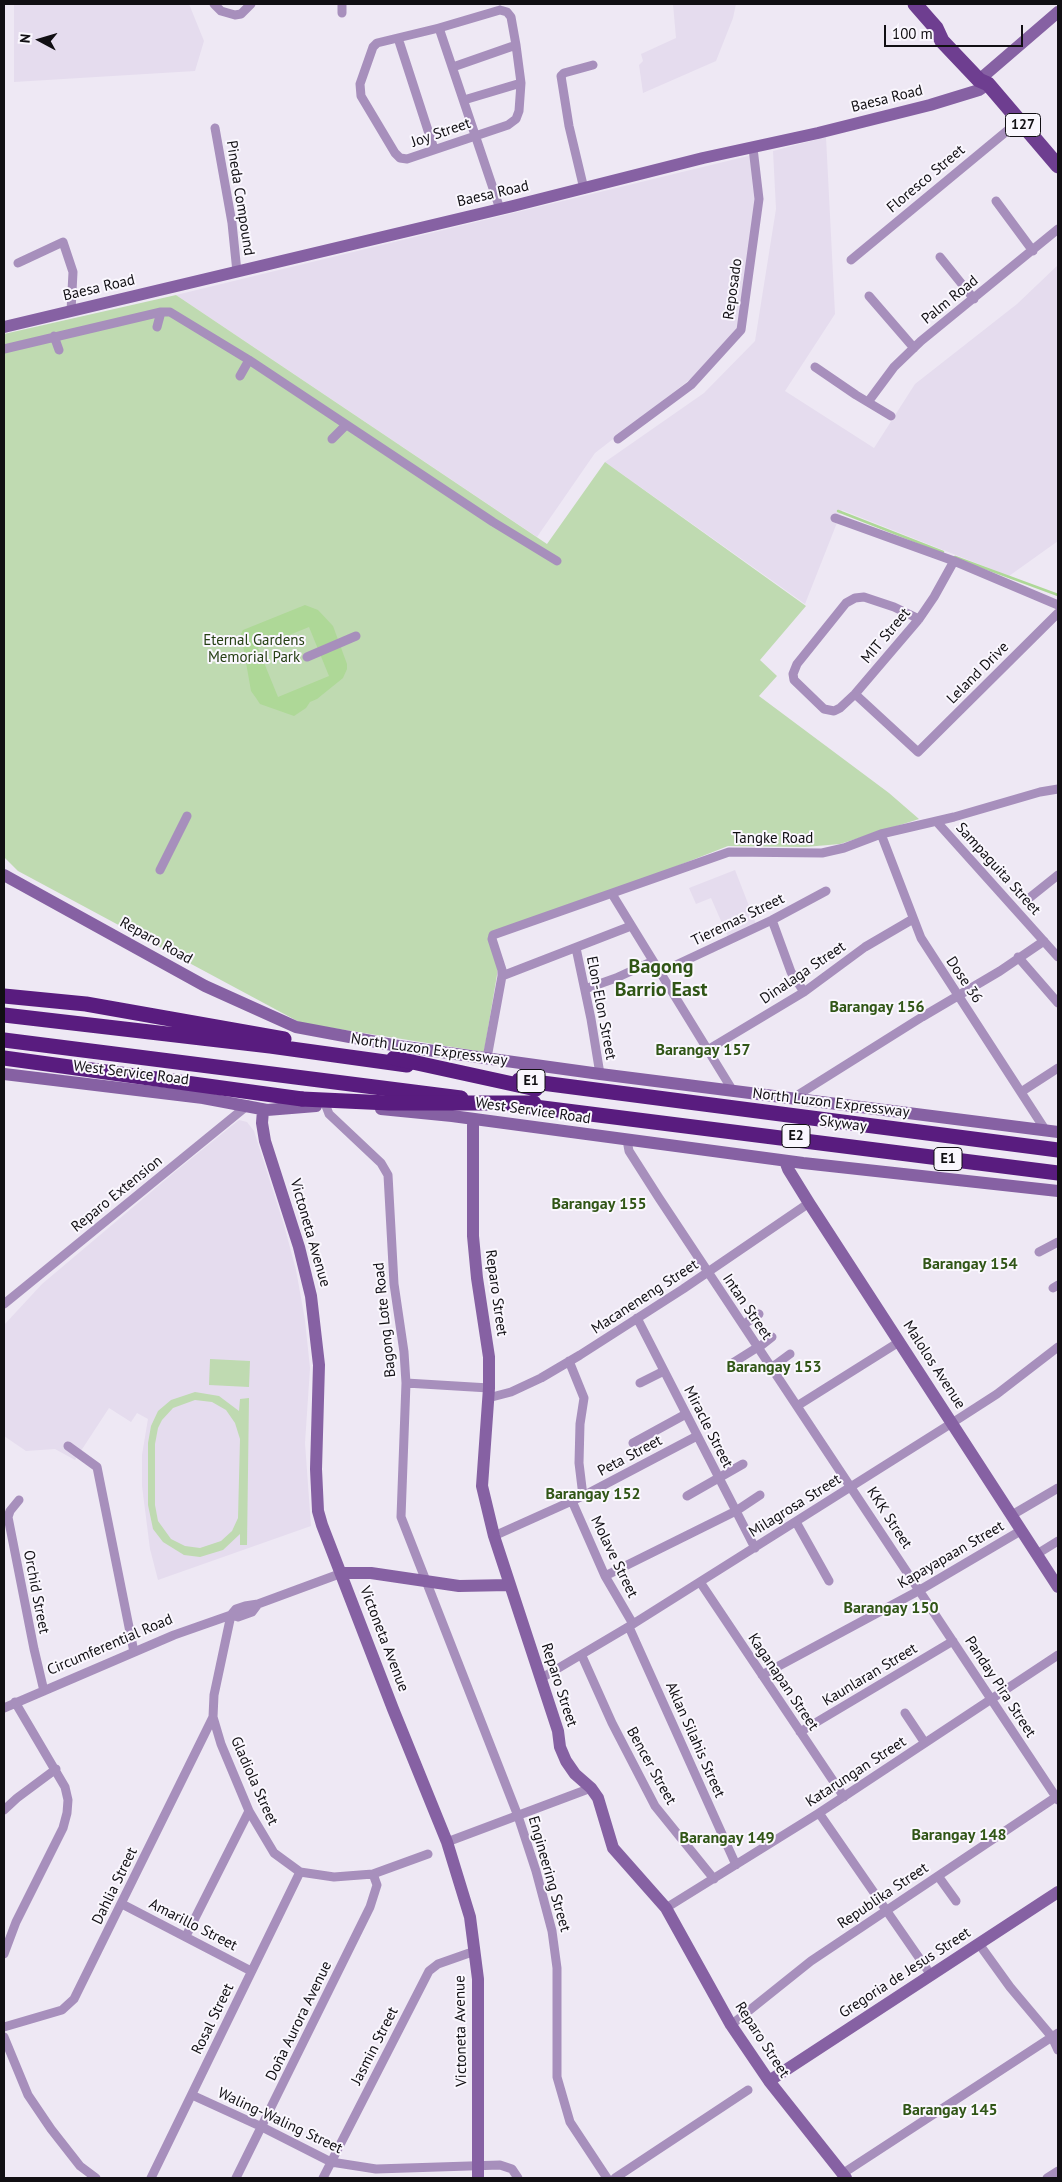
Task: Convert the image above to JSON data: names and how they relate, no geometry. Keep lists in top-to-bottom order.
{
  "streets": {
    "highway": [
      "North Luzon Expressway",
      "E1",
      "Skyway",
      "E2"
    ],
    "main road": ["127"],
    "street": [
      "Baesa Road",
      "Joy Street",
      "Floresco Street",
      "Pineda Compound",
      "Reposado",
      "Palm Road",
      "MIT Street",
      "Leland Drive",
      "Tangke Road",
      "Sampaguita Street",
      "Tieremas Street",
      "Reparo Road",
      "Dinalaga Street",
      "Dose 36",
      "Elon-Elon Street",
      "West Service Road",
      "Reparo Extension",
      "Victoneta Avenue",
      "Reparo Street",
      "Macaneneng Street",
      "Intan Street",
      "Bagong Lote Road",
      "Malolos Avenue",
      "Miracle Street",
      "Peta Street",
      "Milagrosa Street",
      "KKK Street",
      "Kapayapaan Street",
      "Molave Street",
      "Orchid Street",
      "Circumferential Road",
      "Kaunlaran Street",
      "Kaganapan Street",
      "Panday Pira Street",
      "Aklan Silahis Street",
      "Bencer Street",
      "Katarungan Street",
      "Gladiola Street",
      "Engineering Street",
      "Dahlia Street",
      "Republika Street",
      "Amarillo Street",
      "Gregoria de Jesus Street",
      "Rosal Street",
      "Doña Aurora Avenue",
      "Jasmin Street",
      "Waling-Waling Street"
    ]
  },
  "crossings": [
    ["Baesa Road", "127"],
    ["Baesa Road", "Pineda Compound"],
    ["Baesa Road", "Reposado"],
    ["127", "Floresco Street"],
    ["MIT Street", "Leland Drive"],
    ["Tangke Road", "Sampaguita Street"],
    ["Tangke Road", "Dose 36"],
    ["Reparo Road", "Dose 36"],
    ["Reparo Road", "Elon-Elon Street"],
    ["Dinalaga Street", "Dose 36"],
    ["West Service Road", "Reparo Extension"],
    ["West Service Road", "Victoneta Avenue"],
    ["West Service Road", "Reparo Street"],
    ["West Service Road", "Intan Street"],
    ["West Service Road", "Bagong Lote Road"],
    ["West Service Road", "Malolos Avenue"],
    ["Victoneta Avenue", "Circumferential Road"],
    ["Victoneta Avenue", "Jasmin Street"],
    ["Victoneta Avenue", "Waling-Waling Street"],
    ["Reparo Street", "Macaneneng Street"],
    ["Reparo Street", "Peta Street"],
    ["Reparo Street", "Milagrosa Street"],
    ["Reparo Street", "Circumferential Road"],
    ["Reparo Street", "Katarungan Street"],
    ["Reparo Street", "Republika Street"],
    ["Reparo Street", "Gregoria de Jesus Street"],
    ["Macaneneng Street", "Intan Street"],
    ["Macaneneng Street", "Bagong Lote Road"],
    ["Macaneneng Street", "Malolos Avenue"],
    ["Macaneneng Street", "Miracle Street"],
    ["Intan Street", "Milagrosa Street"],
    ["Intan Street", "KKK Street"],
    ["Bagong Lote Road", "Circumferential Road"],
    ["Bagong Lote Road", "Engineering Street"],
    ["Malolos Avenue", "Milagrosa Street"],
    ["Malolos Avenue", "Kapayapaan Street"],
    ["Miracle Street", "Peta Street"],
    ["Miracle Street", "Milagrosa Street"],
    ["Peta Street", "Molave Street"],
    ["Milagrosa Street", "KKK Street"],
    ["Milagrosa Street", "Molave Street"],
    ["Milagrosa Street", "Kaganapan Street"],
    ["Milagrosa Street", "Aklan Silahis Street"],
    ["Milagrosa Street", "Bencer Street"],
    ["KKK Street", "Kapayapaan Street"],
    ["KKK Street", "Panday Pira Street"],
    ["Kapayapaan Street", "Kaganapan Street"],
    ["Kapayapaan Street", "Panday Pira Street"],
    ["Molave Street", "Aklan Silahis Street"],
    ["Orchid Street", "Circumferential Road"],
    ["Circumferential Road", "Gladiola Street"],
    ["Circumferential Road", "Engineering Street"],
    ["Kaunlaran Street", "Kaganapan Street"],
    ["Kaunlaran Street", "Panday Pira Street"],
    ["Kaganapan Street", "Katarungan Street"],
    ["Panday Pira Street", "Katarungan Street"],
    ["Panday Pira Street", "Republika Street"],
    ["Aklan Silahis Street", "Katarungan Street"],
    ["Bencer Street", "Katarungan Street"],
    ["Gladiola Street", "Dahlia Street"],
    ["Gladiola Street", "Rosal Street"],
    ["Gladiola Street", "Doña Aurora Avenue"],
    ["Dahlia Street", "Amarillo Street"],
    ["Amarillo Street", "Rosal Street"],
    ["Rosal Street", "Waling-Waling Street"],
    ["Doña Aurora Avenue", "Waling-Waling Street"],
    ["Jasmin Street", "Waling-Waling Street"]
  ],
  "districts": [
    "Bagong Barrio East",
    "Barangay 156",
    "Barangay 157",
    "Barangay 155",
    "Barangay 154",
    "Barangay 153",
    "Barangay 152",
    "Barangay 150",
    "Barangay 148",
    "Barangay 149",
    "Barangay 145"
  ],
  "parks": ["Eternal Gardens Memorial Park"],
  "scale_bar": "100 m",
  "north": "left"
}
